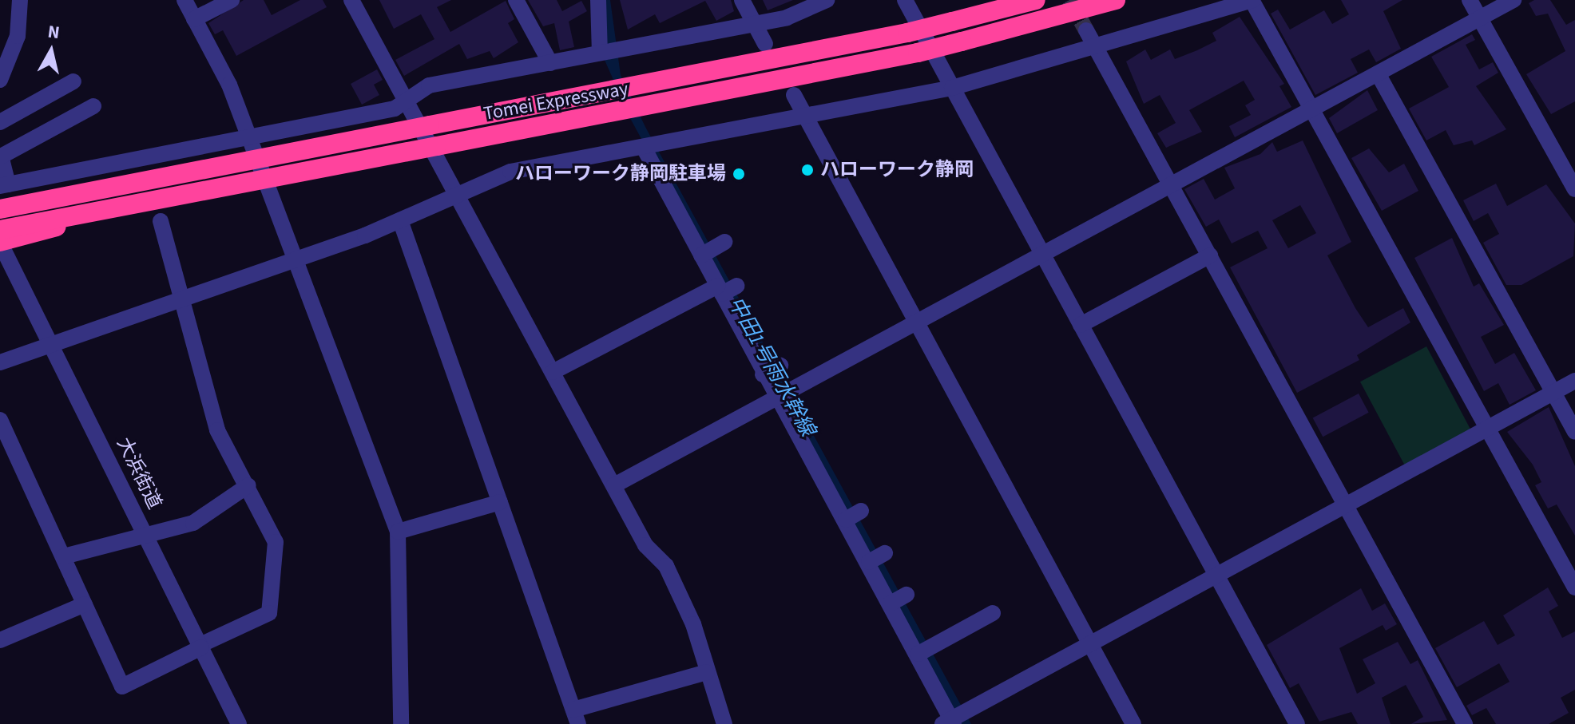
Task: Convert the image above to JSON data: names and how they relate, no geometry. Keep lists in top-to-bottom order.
{
  "streets": {
    "highway": ["Tomei Expressway"],
    "street": ["大浜街道"]
  },
  "water": ["中田1号雨水幹線"],
  "places": ["ハローワーク静岡", "ハローワーク静岡駐車場"],
  "north": "top"
}
